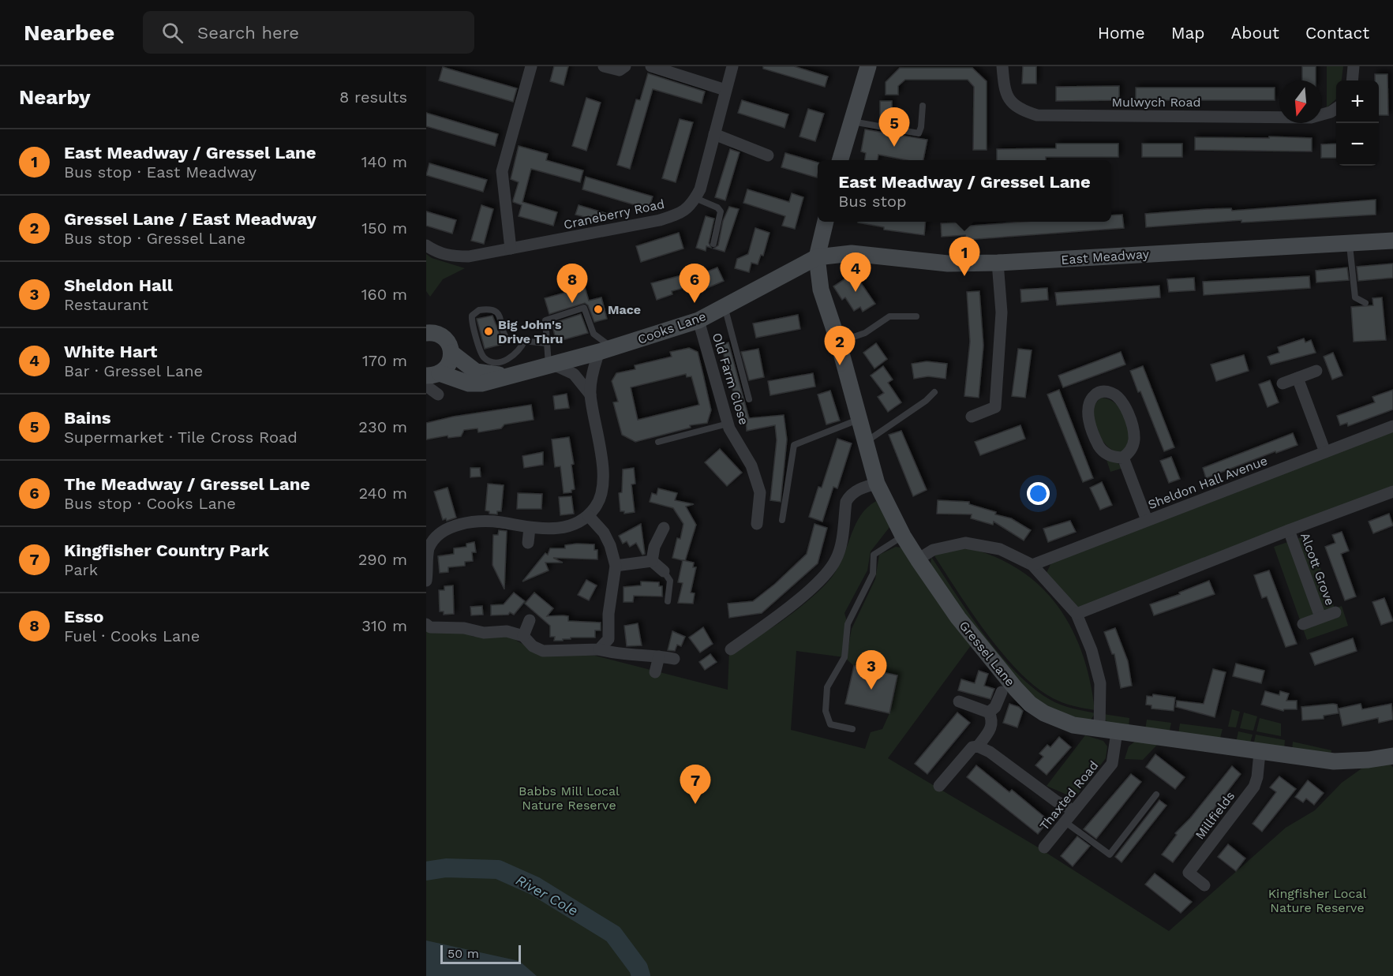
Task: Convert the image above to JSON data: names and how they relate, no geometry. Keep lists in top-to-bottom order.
{
  "streets": {
    "street": [
      "Mulwych Road",
      "Craneberry Road",
      "East Meadway",
      "Cooks Lane",
      "Old Farm Close",
      "Sheldon Hall Avenue",
      "Alcott Grove",
      "Gressel Lane",
      "Thaxted Road",
      "Millfields"
    ]
  },
  "crossings": [
    ["East Meadway", "Cooks Lane"],
    ["East Meadway", "Gressel Lane"],
    ["Cooks Lane", "Old Farm Close"],
    ["Cooks Lane", "Gressel Lane"],
    ["Gressel Lane", "Thaxted Road"],
    ["Gressel Lane", "Millfields"]
  ],
  "water": ["River Cole"],
  "parks": ["Babbs Mill Local Nature Reserve", "Kingfisher Local Nature Reserve"],
  "places": ["Mace", "Big John's Drive Thru"],
  "scale_bar": "50 m",
  "north": "bottom",
  "page": {
    "header": "Nearbee",
    "search": "Search here",
    "nav": [
      "Home",
      "Map",
      "About",
      "Contact"
    ],
    "heading": ["Nearby", "8 results"],
    "map_buttons": ["+", "−"],
    "pins": [
      "5",
      "1",
      "4",
      "6",
      "8",
      "2",
      "3",
      "7"
    ],
    "list": [
      {
        "mark": "1",
        "name": "East Meadway / Gressel Lane",
        "note": "Bus stop · East Meadway",
        "value": "140 m"
      },
      {
        "mark": "2",
        "name": "Gressel Lane / East Meadway",
        "note": "Bus stop · Gressel Lane",
        "value": "150 m"
      },
      {
        "mark": "3",
        "name": "Sheldon Hall",
        "note": "Restaurant",
        "value": "160 m"
      },
      {
        "mark": "4",
        "name": "White Hart",
        "note": "Bar · Gressel Lane",
        "value": "170 m"
      },
      {
        "mark": "5",
        "name": "Bains",
        "note": "Supermarket · Tile Cross Road",
        "value": "230 m"
      },
      {
        "mark": "6",
        "name": "The Meadway / Gressel Lane",
        "note": "Bus stop · Cooks Lane",
        "value": "240 m"
      },
      {
        "mark": "7",
        "name": "Kingfisher Country Park",
        "note": "Park",
        "value": "290 m"
      },
      {
        "mark": "8",
        "name": "Esso",
        "note": "Fuel · Cooks Lane",
        "value": "310 m"
      }
    ],
    "popup": ["East Meadway / Gressel Lane", "Bus stop"],
    "scale": "50 m"
  }
}
